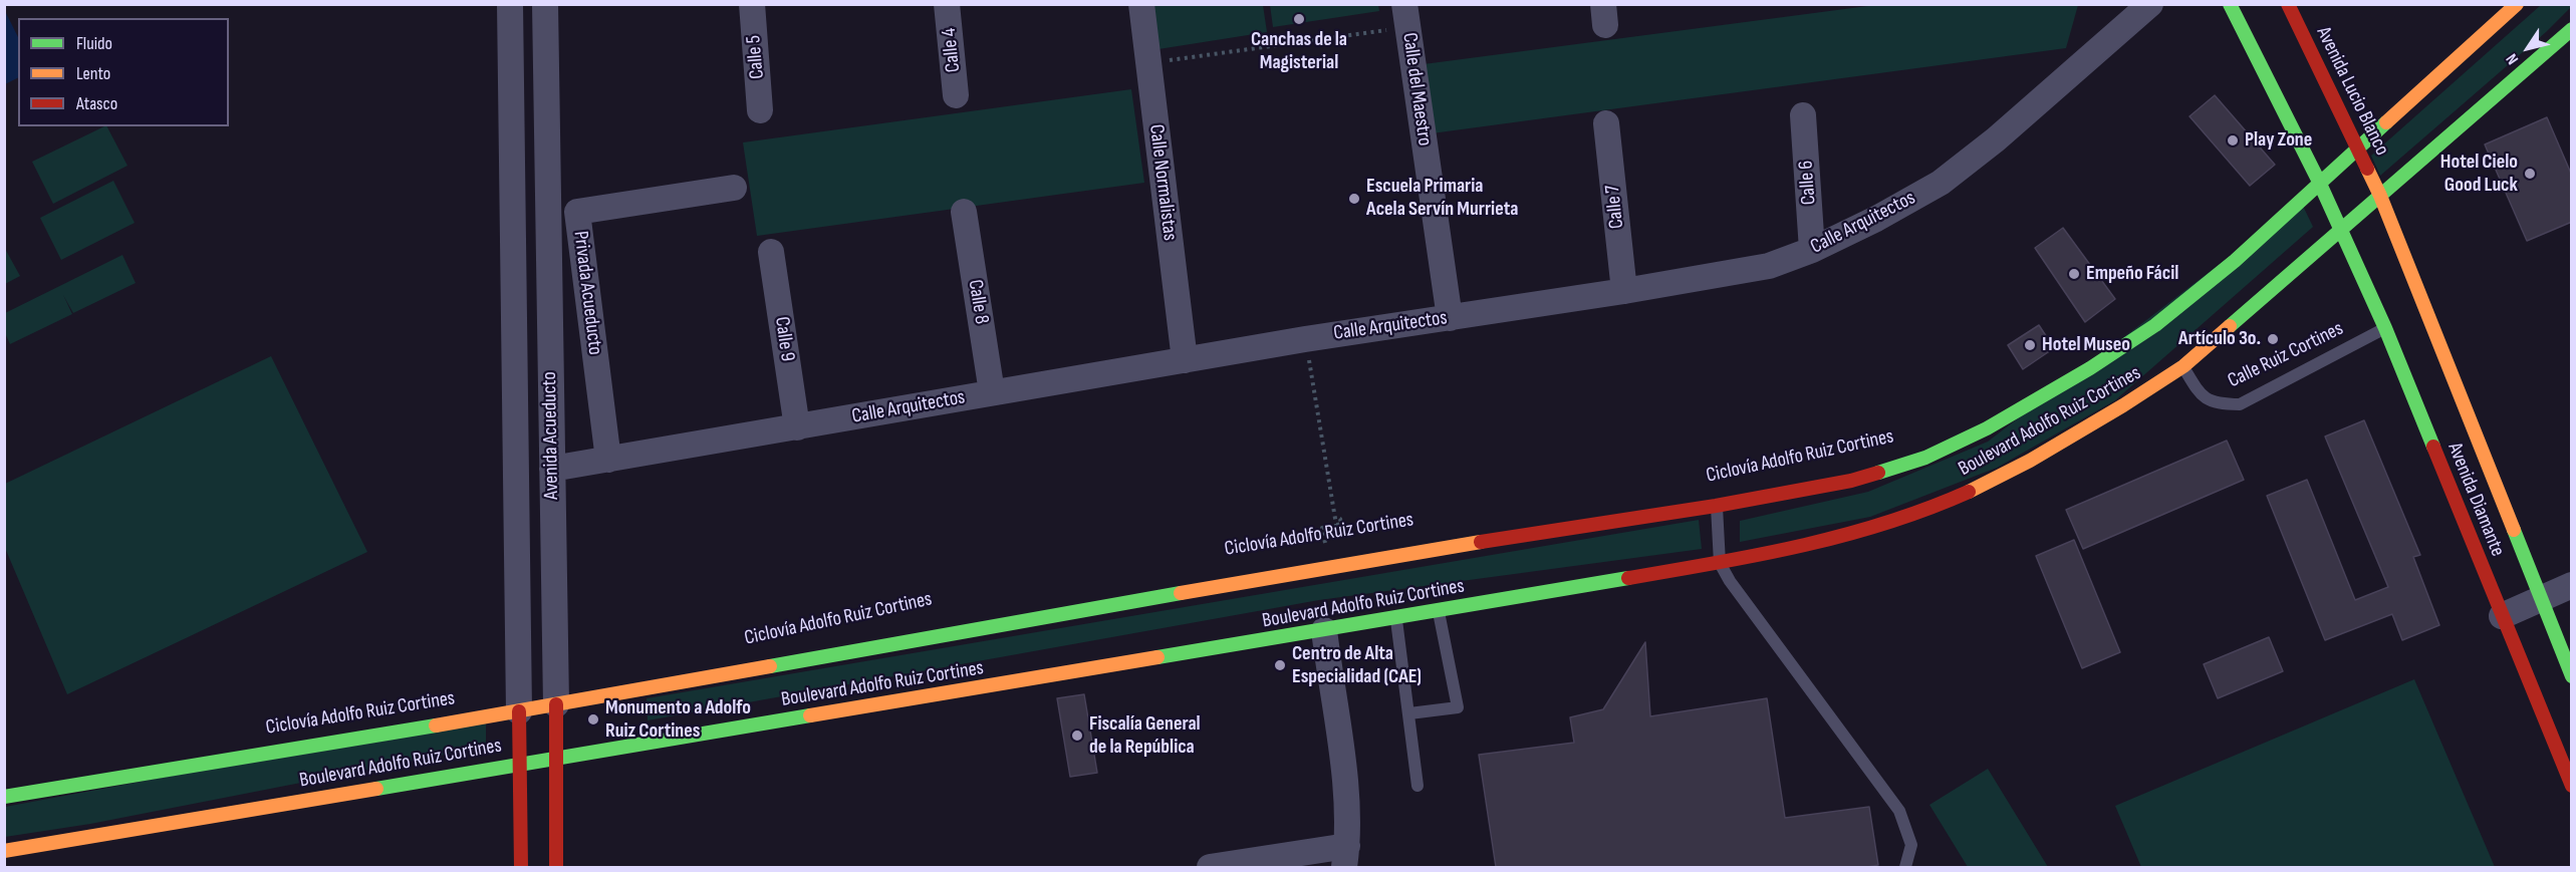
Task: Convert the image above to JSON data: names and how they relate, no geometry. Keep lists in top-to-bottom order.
{
  "streets": {
    "main road": [
      "Avenida Lucio Blanco",
      "Boulevard Adolfo Ruiz Cortines",
      "Avenida Acueducto",
      "Avenida Diamante"
    ],
    "street": [
      "Calle 4",
      "Calle 5",
      "Calle del Maestro",
      "Calle Normalistas",
      "Calle 6",
      "Calle 7",
      "Calle Arquitectos",
      "Privada Acueducto",
      "Calle 8",
      "Calle 9"
    ],
    "lane": ["Calle Ruiz Cortines"]
  },
  "crossings": [
    ["Calle del Maestro", "Calle Arquitectos"],
    ["Avenida Lucio Blanco", "Boulevard Adolfo Ruiz Cortines"],
    ["Avenida Lucio Blanco", "Avenida Diamante"],
    ["Calle Normalistas", "Calle Arquitectos"],
    ["Calle 6", "Calle Arquitectos"],
    ["Calle 7", "Calle Arquitectos"],
    ["Calle Arquitectos", "Privada Acueducto"],
    ["Calle Arquitectos", "Calle 8"],
    ["Calle Arquitectos", "Calle 9"],
    ["Calle Arquitectos", "Avenida Acueducto"],
    ["Calle Ruiz Cortines", "Boulevard Adolfo Ruiz Cortines"],
    ["Calle Ruiz Cortines", "Avenida Diamante"],
    ["Boulevard Adolfo Ruiz Cortines", "Avenida Acueducto"],
    ["Boulevard Adolfo Ruiz Cortines", "Avenida Diamante"]
  ],
  "places": [
    "Canchas de la Magisterial",
    "Play Zone",
    "Hotel Cielo Good Luck",
    "Escuela Primaria Acela Servín Murrieta",
    "Empeño Fácil",
    "Artículo 3o.",
    "Hotel Museo",
    "Centro de Alta Especialidad (CAE)",
    "Monumento a Adolfo Ruiz Cortines",
    "Fiscalía General de la República"
  ],
  "legend": ["Fluido", "Lento", "Atasco"],
  "north": "bottom left"
}
